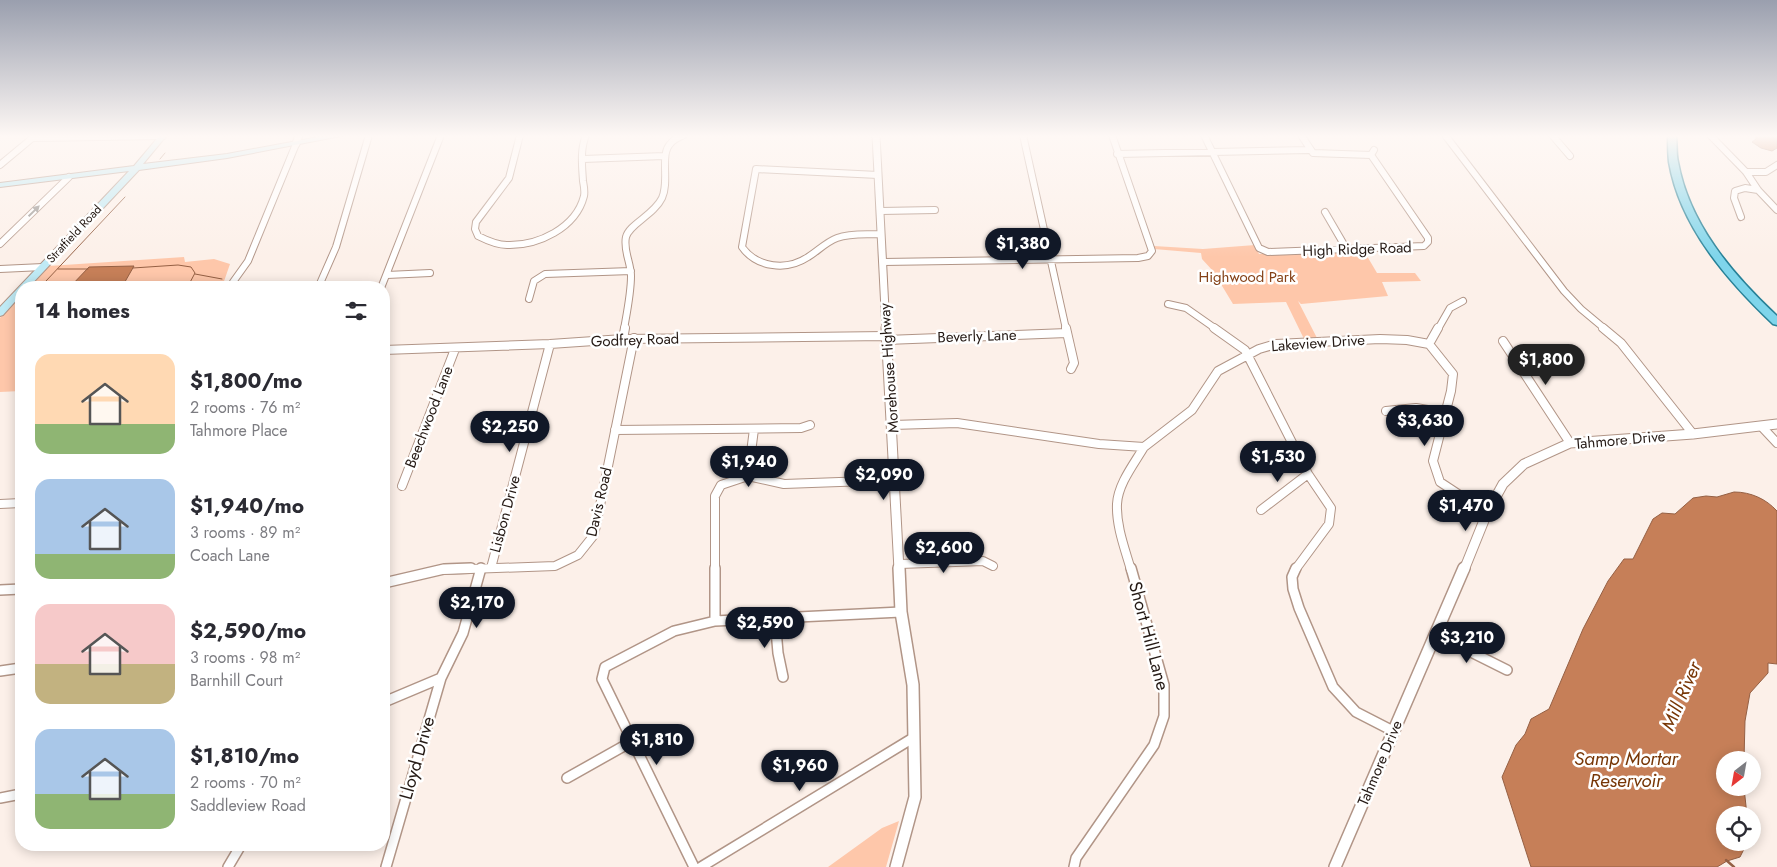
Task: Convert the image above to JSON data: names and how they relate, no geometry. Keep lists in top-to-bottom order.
{
  "streets": {
    "main road": ["Stratfield Road"],
    "street": [
      "High Ridge Road",
      "Beverly Lane",
      "Godfrey Road",
      "Lakeview Drive",
      "Morehouse Highway",
      "Beechwood Lane",
      "Tahmore Drive",
      "Davis Road",
      "Lisbon Drive",
      "Short Hill Lane",
      "Lloyd Drive"
    ]
  },
  "crossings": [
    ["Beverly Lane", "Godfrey Road"],
    ["Beverly Lane", "Morehouse Highway"],
    ["Godfrey Road", "Morehouse Highway"],
    ["Godfrey Road", "Beechwood Lane"],
    ["Godfrey Road", "Davis Road"],
    ["Godfrey Road", "Lisbon Drive"],
    ["Lakeview Drive", "Short Hill Lane"],
    ["Davis Road", "Lisbon Drive"],
    ["Lisbon Drive", "Lloyd Drive"]
  ],
  "water": ["Mill River", "Samp Mortar Reservoir"],
  "parks": ["Highwood Park"],
  "north": "bottom left",
  "page": {
    "price": [
      "$1,380",
      "$1,800",
      "$3,630",
      "$2,250",
      "$1,530",
      "$1,940",
      "$2,090",
      "$1,470",
      "$2,600",
      "$2,170",
      "$2,590",
      "$3,210",
      "$1,810",
      "$1,960"
    ],
    "heading": "14 homes",
    "list": [
      {
        "name": "$1,800/mo",
        "note": "2 rooms · 76 m² · Tahmore Place"
      },
      {
        "name": "$1,940/mo",
        "note": "3 rooms · 89 m² · Coach Lane"
      },
      {
        "name": "$2,590/mo",
        "note": "3 rooms · 98 m² · Barnhill Court"
      },
      {
        "name": "$1,810/mo",
        "note": "2 rooms · 70 m² · Saddleview Road"
      }
    ]
  }
}
